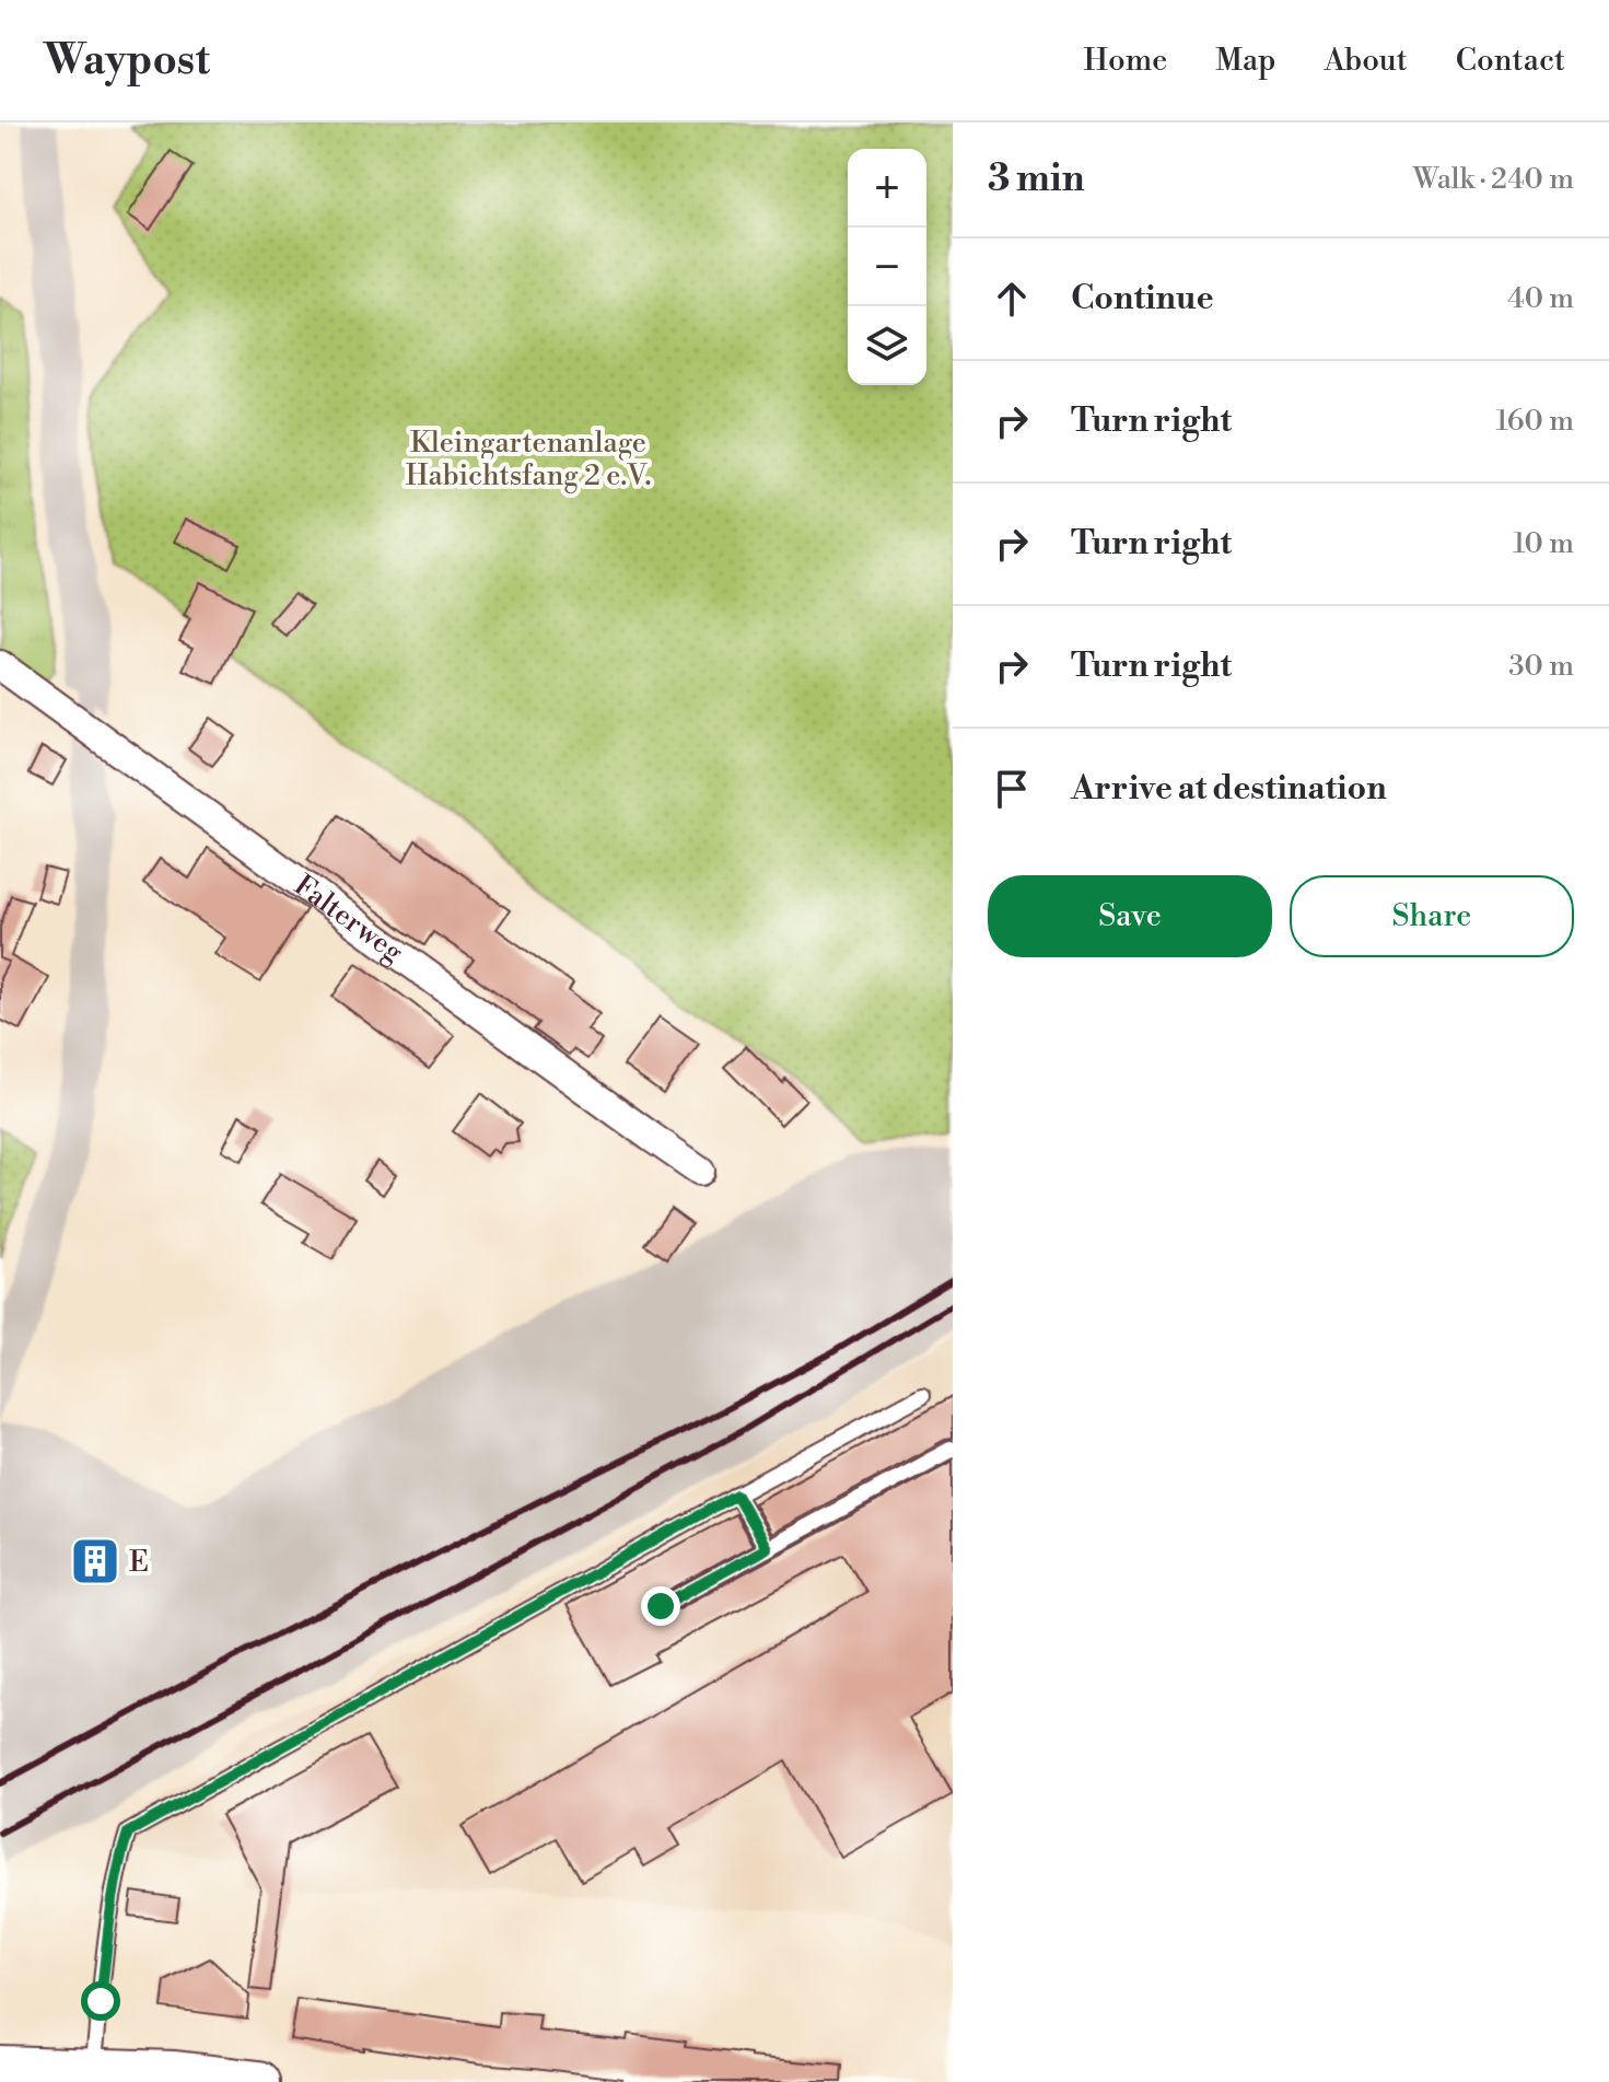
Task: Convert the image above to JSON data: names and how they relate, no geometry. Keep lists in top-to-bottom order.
{
  "streets": {
    "street": ["Falterweg"]
  },
  "parks": ["Kleingartenanlage Habichtsfang 2 e.V."],
  "places": {
    "building": ["E"]
  },
  "page": {
    "header": "Waypost",
    "nav": [
      "Home",
      "Map",
      "About",
      "Contact"
    ],
    "heading": ["3 min", "Walk · 240 m"],
    "map_buttons": ["+", "−"],
    "list": [
      ["Continue", "40 m"],
      ["Turn right", "160 m"],
      ["Turn right", "10 m"],
      ["Turn right", "30 m"],
      "Arrive at destination"
    ],
    "buttons": ["Save", "Share"]
  }
}
